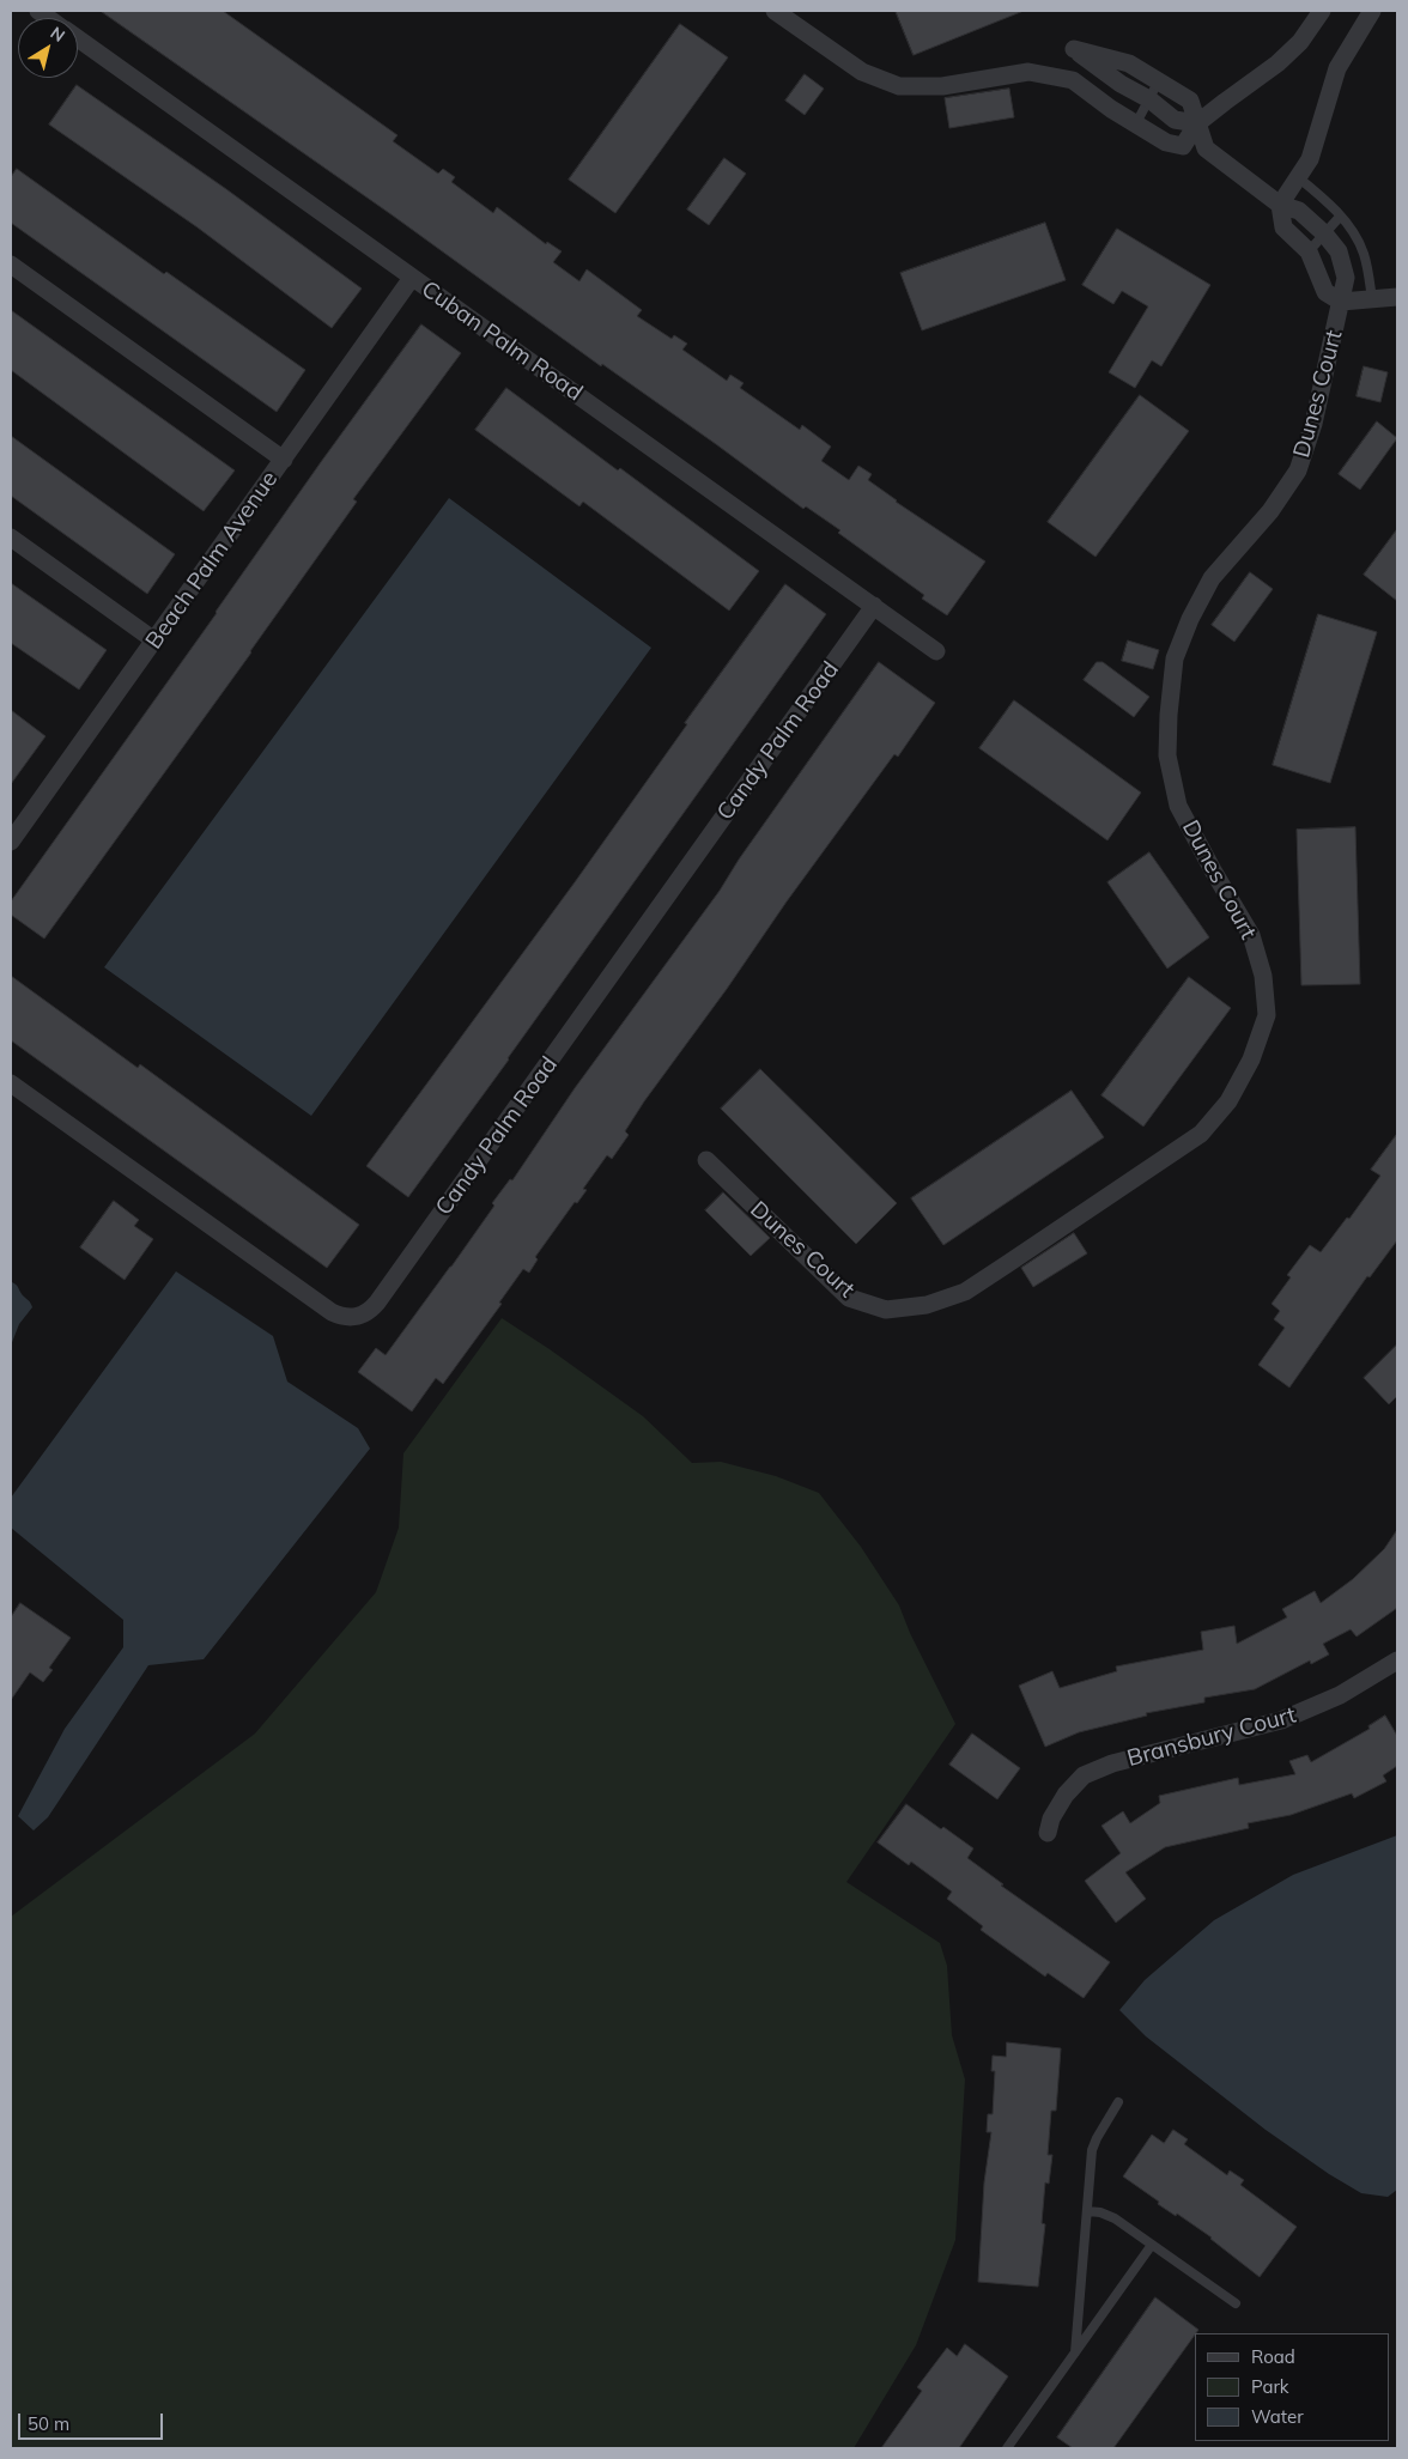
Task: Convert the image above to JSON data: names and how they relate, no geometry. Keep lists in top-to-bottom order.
{
  "streets": {
    "street": [
      "Cuban Palm Road",
      "Dunes Court",
      "Beach Palm Avenue",
      "Candy Palm Road",
      "Bransbury Court"
    ]
  },
  "crossings": [
    ["Cuban Palm Road", "Beach Palm Avenue"],
    ["Cuban Palm Road", "Candy Palm Road"]
  ],
  "legend": ["Road", "Park", "Water"],
  "scale_bar": "50 m",
  "north": "top right"
}
